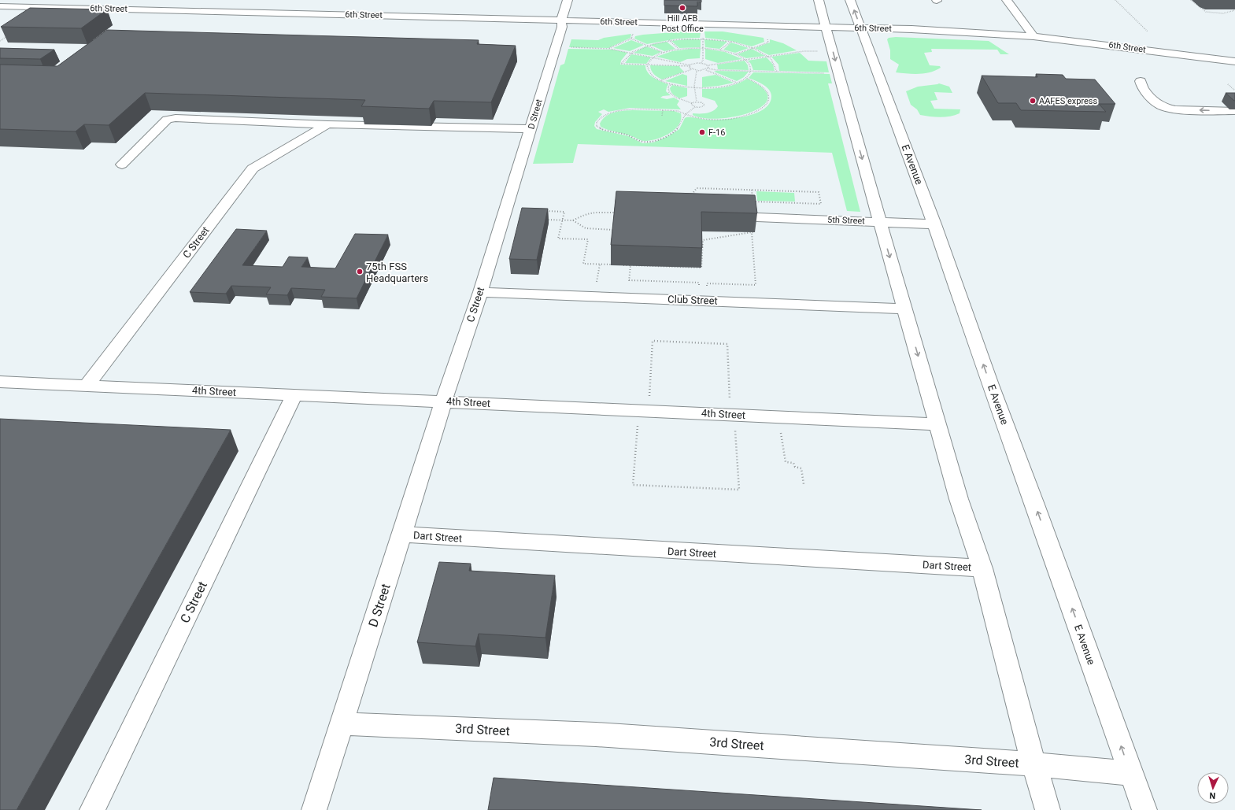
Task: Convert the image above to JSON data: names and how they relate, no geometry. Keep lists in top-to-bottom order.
{
  "streets": {
    "street": [
      "6th Street",
      "D Street",
      "E Avenue",
      "5th Street",
      "C Street",
      "Club Street",
      "4th Street",
      "Dart Street",
      "3rd Street"
    ]
  },
  "crossings": [
    ["6th Street", "D Street"],
    ["6th Street", "E Avenue"],
    ["D Street", "C Street"],
    ["D Street", "4th Street"],
    ["D Street", "Dart Street"],
    ["D Street", "3rd Street"],
    ["E Avenue", "5th Street"],
    ["E Avenue", "3rd Street"],
    ["C Street", "Club Street"],
    ["C Street", "4th Street"]
  ],
  "places": [
    "Hill AFB Post Office",
    "AAFES express",
    "F-16",
    "75th FSS Headquarters"
  ],
  "north": "bottom"
}
